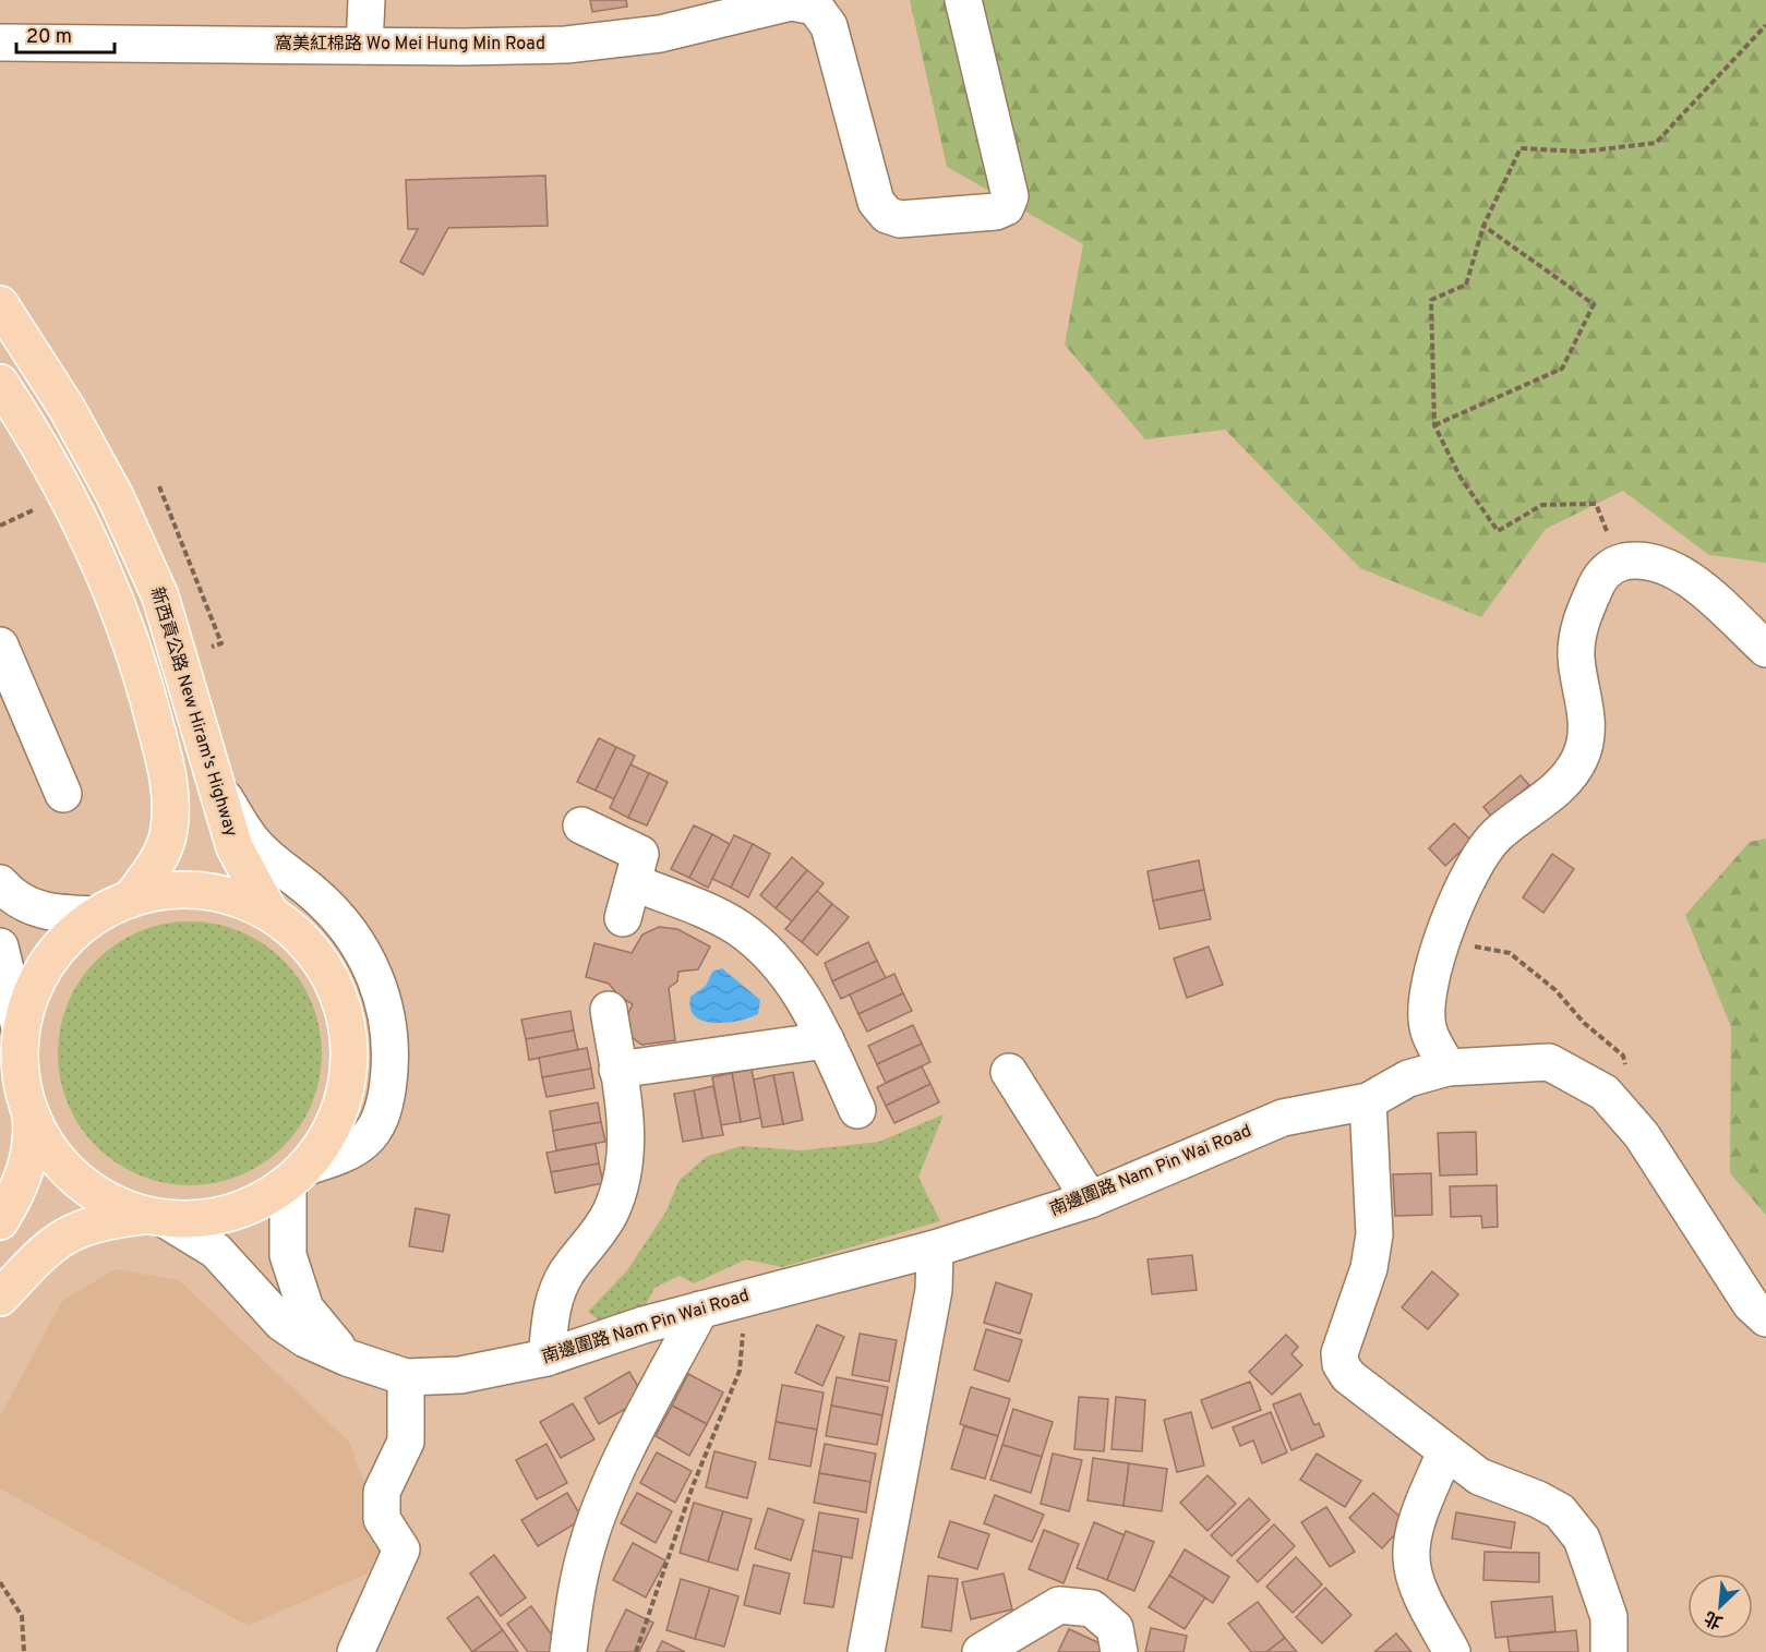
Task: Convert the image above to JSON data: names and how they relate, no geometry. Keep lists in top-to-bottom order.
{
  "streets": {
    "main road": ["新西貢公路 New Hiram's Highway"],
    "street": ["窩美紅棉路 Wo Mei Hung Min Road", "南邊圍路 Nam Pin Wai Road"]
  },
  "scale_bar": "20 m",
  "north": "bottom left"
}
